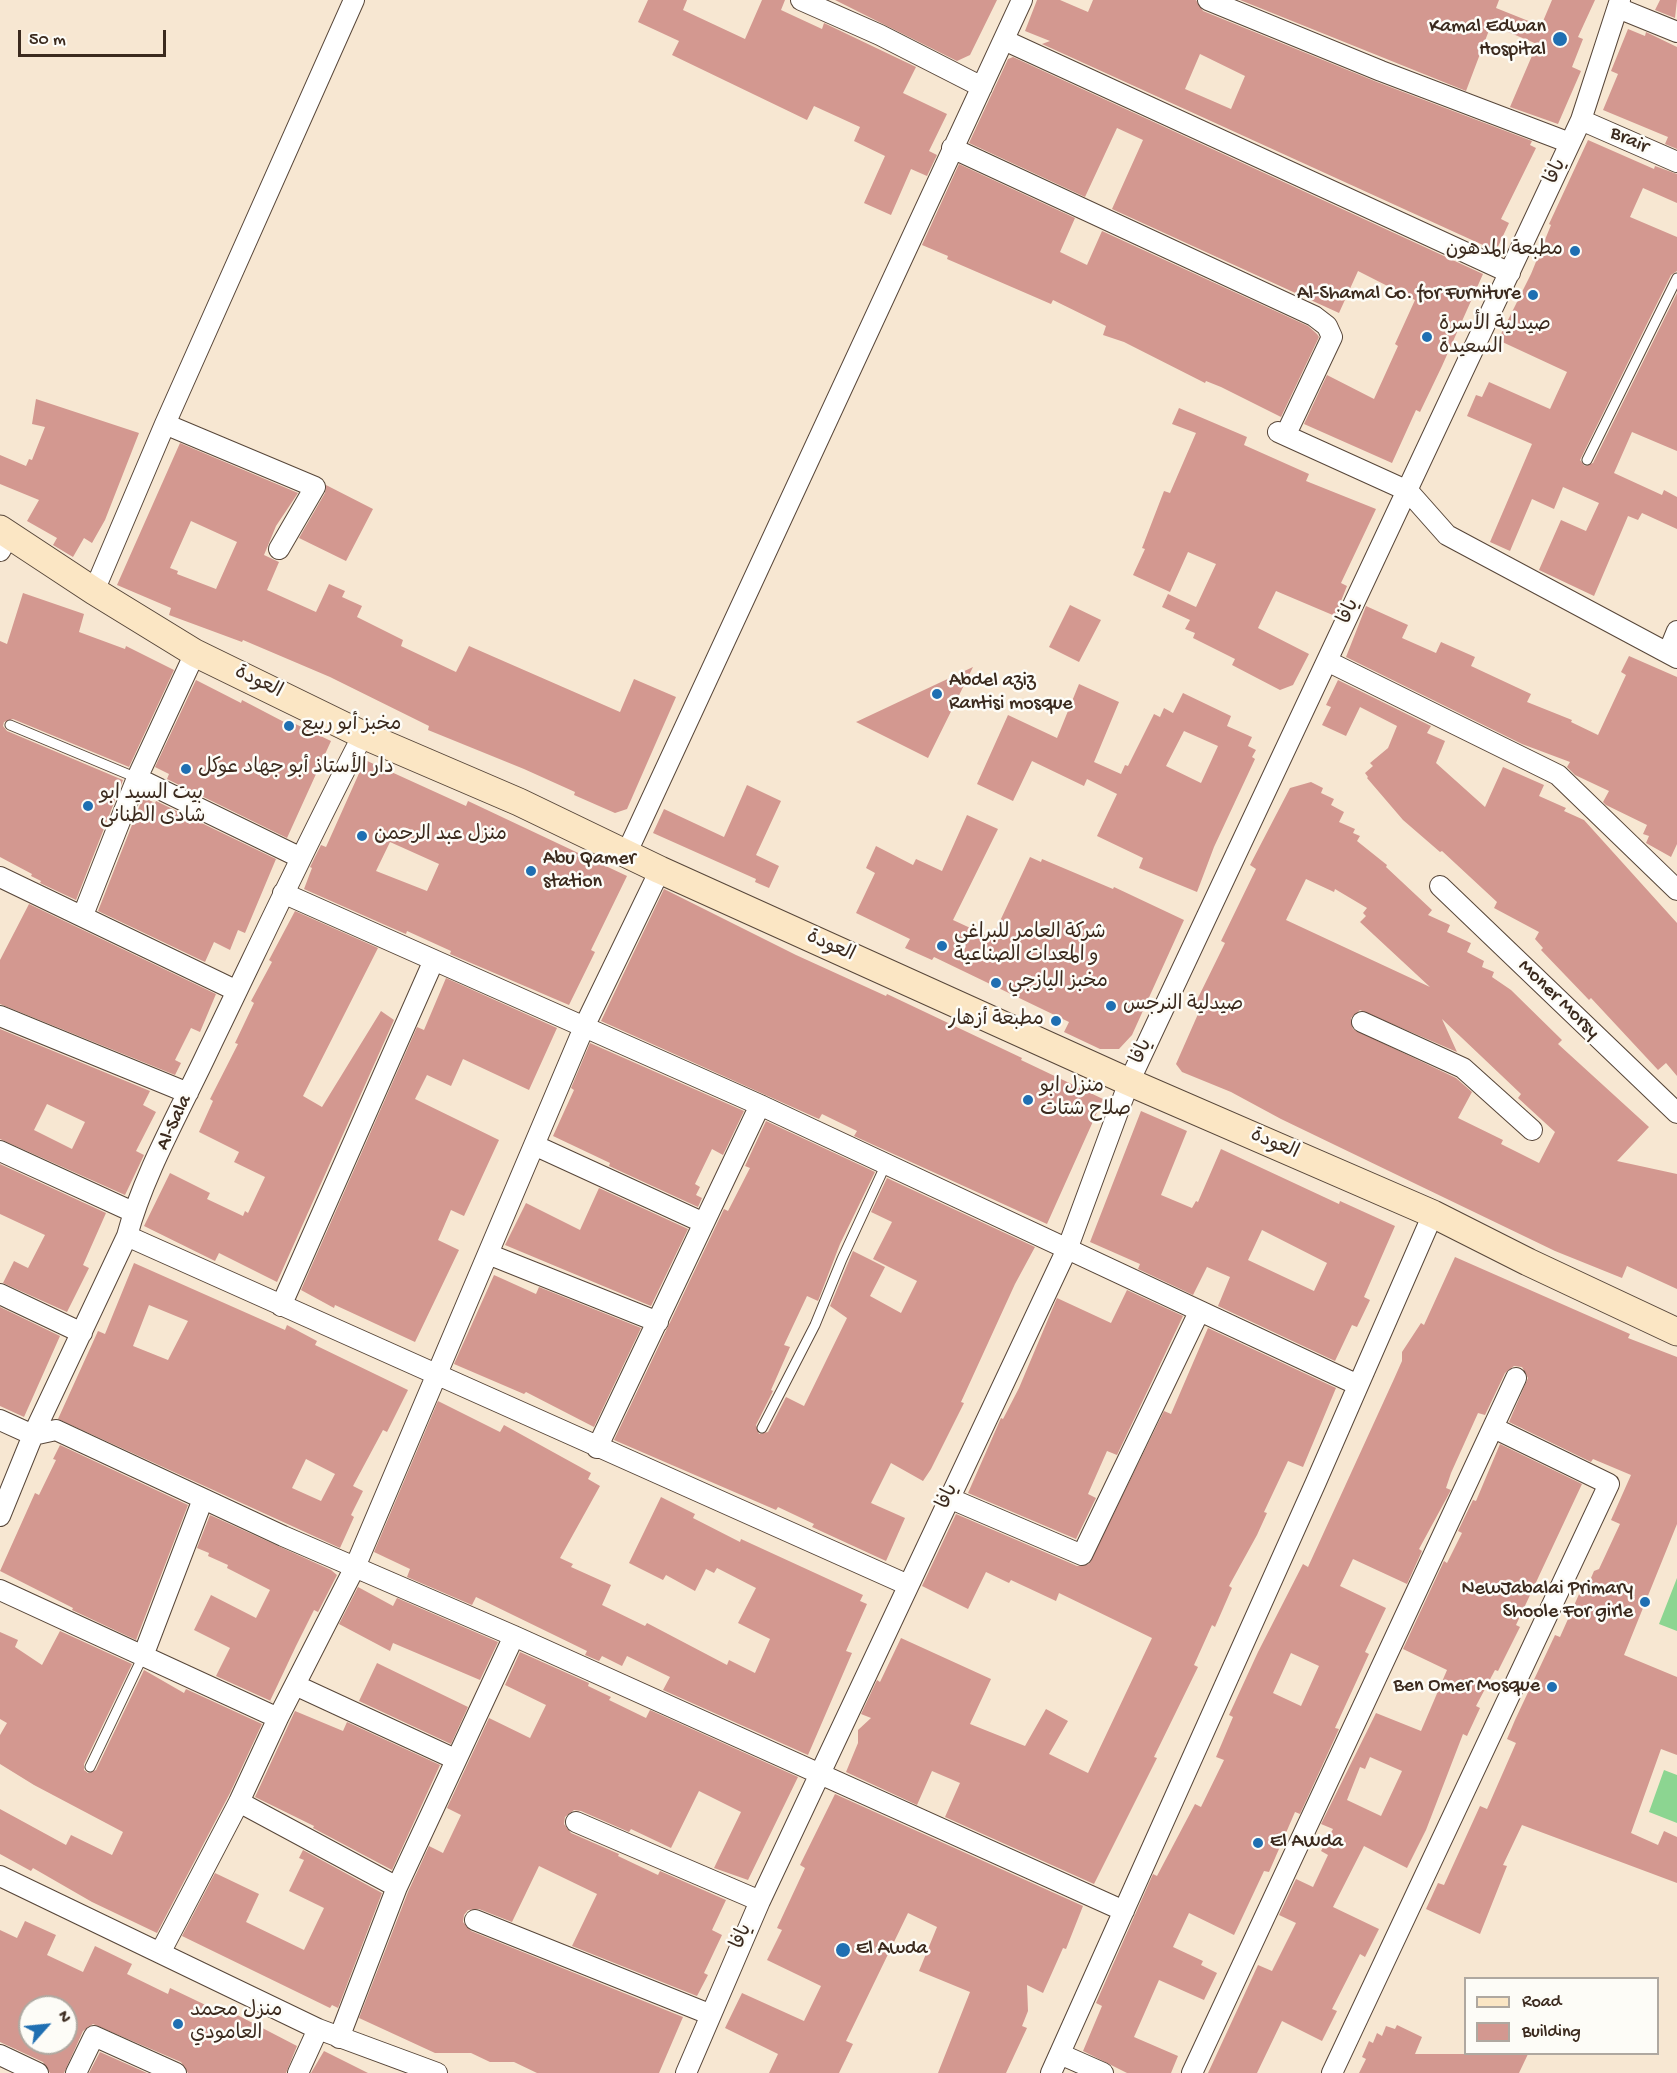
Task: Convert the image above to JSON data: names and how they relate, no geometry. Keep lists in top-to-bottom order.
{
  "streets": {
    "main road": ["العودة"],
    "street": [
      "Brair",
      "يافا",
      "Moner Morsy",
      "Al-Sala"
    ]
  },
  "crossings": [
    ["Brair", "يافا"],
    ["يافا", "العودة"],
    ["العودة", "Al-Sala"]
  ],
  "places": [
    "Kamal Edwan Hospital",
    "مطبعة المدهون",
    "Al-Shamal Co. for Furniture",
    "صيدلية الأسرة السعيدة",
    "Abdel aziz Rantisi mosque",
    "مخبز أبو ربيع",
    "دار الأستاذ أبو جهاد عوكل",
    "بيت السيد ابو شادى الطنانى",
    "منزل عبد الرحمن",
    "Abu Qamer station",
    "شركة العامر للبراغي و المعدات الصناعية",
    "مخبز اليازجي",
    "صيدلية النرجس",
    "مطبعة أزهار",
    "منزل ابو صلاح شتات",
    "NewJabalai Primary Shoole For girle",
    "Ben Omer Mosque",
    "El AWda",
    "El Awda",
    "منزل محمد العامودي"
  ],
  "legend": ["Road", "Building"],
  "scale_bar": "50 m",
  "north": "top right"
}
